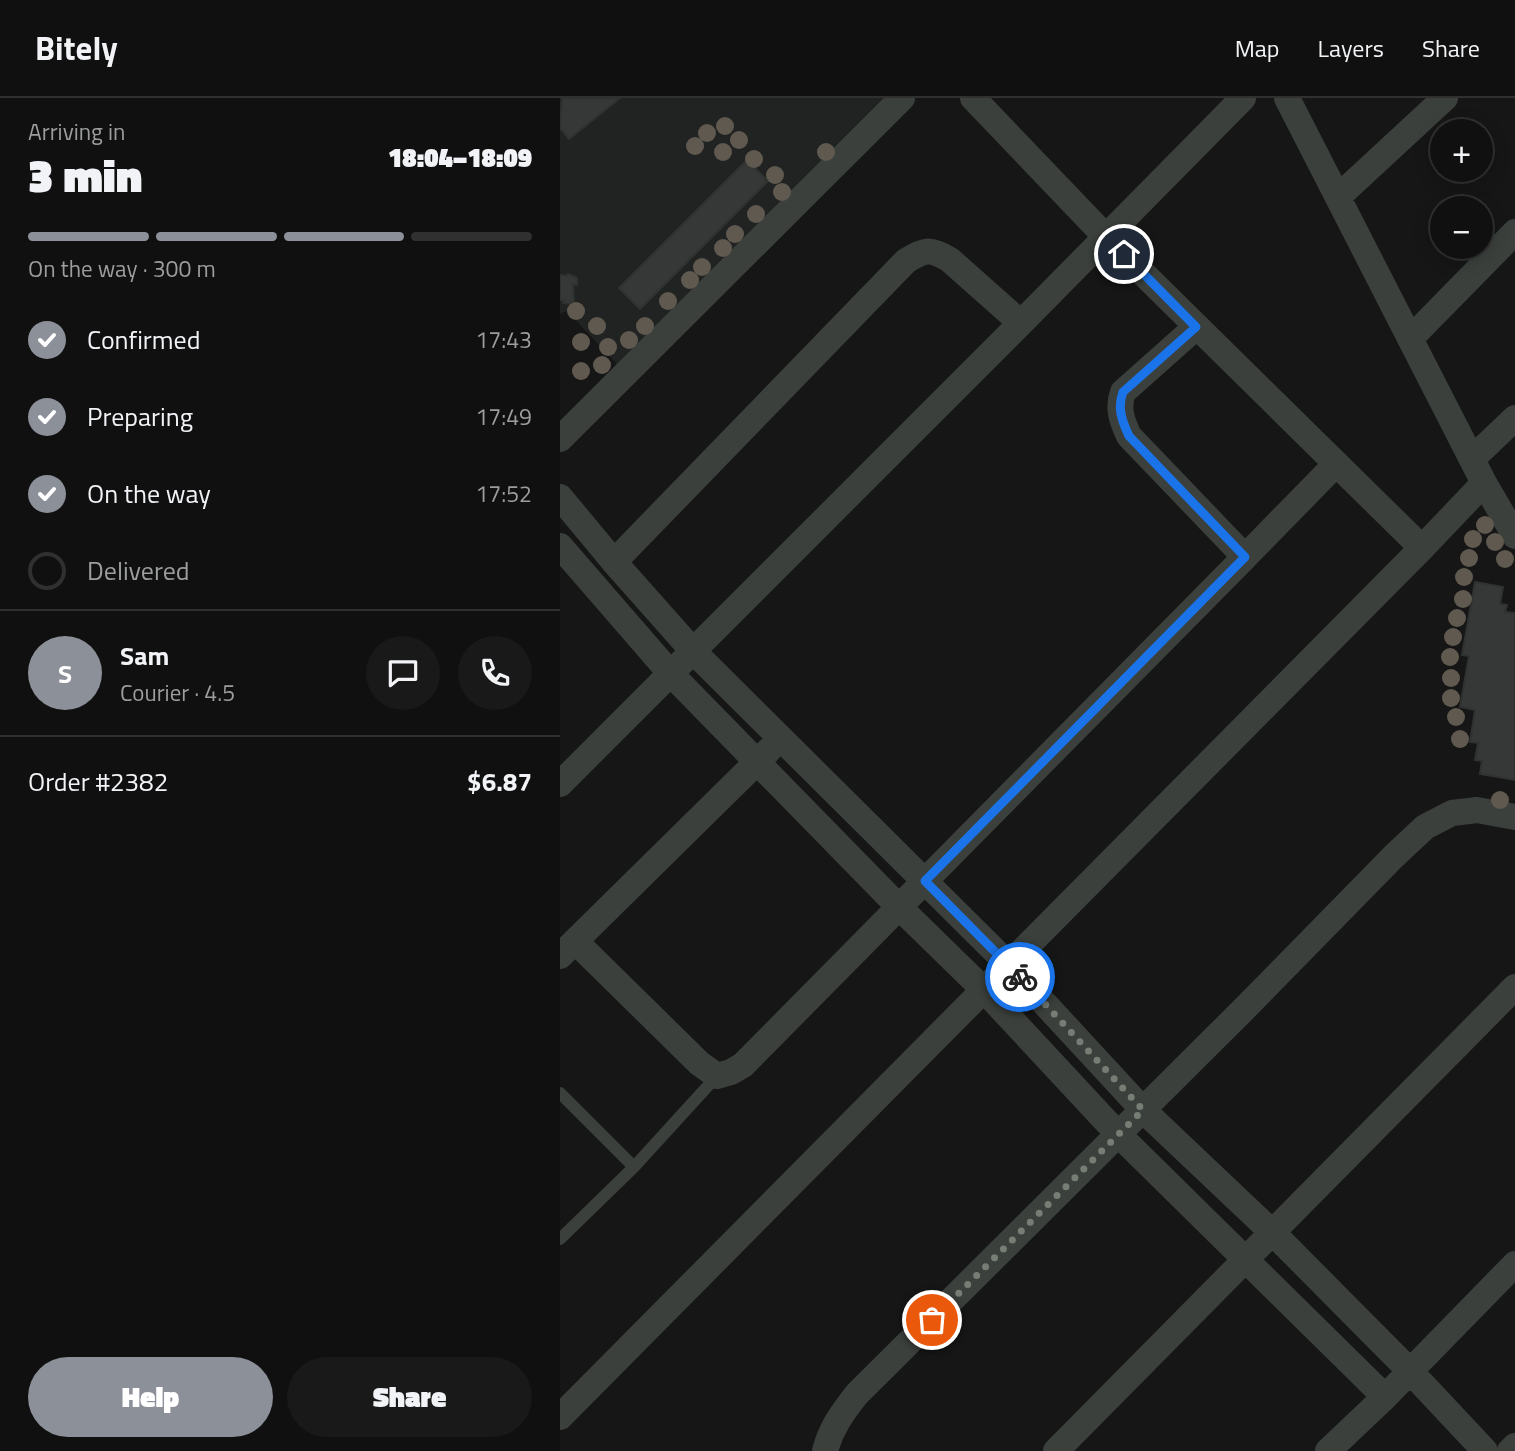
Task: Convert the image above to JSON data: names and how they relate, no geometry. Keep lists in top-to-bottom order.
{
  "page": {
    "header": "Bitely",
    "nav": ["Map", "Layers", "Share"],
    "heading": ["3 min", "Arriving in", "18:04–18:09"],
    "panel": [
      "Sam",
      "Courier · 4.5",
      "Order #2382",
      "$6.87"
    ],
    "map_buttons": ["+", "−"],
    "bar": "On the way · 300 m",
    "list": [
      ["Confirmed", "17:43"],
      ["Preparing", "17:49"],
      ["On the way", "17:52"],
      "Delivered"
    ],
    "round": "S",
    "buttons": ["Help", "Share"]
  }
}
